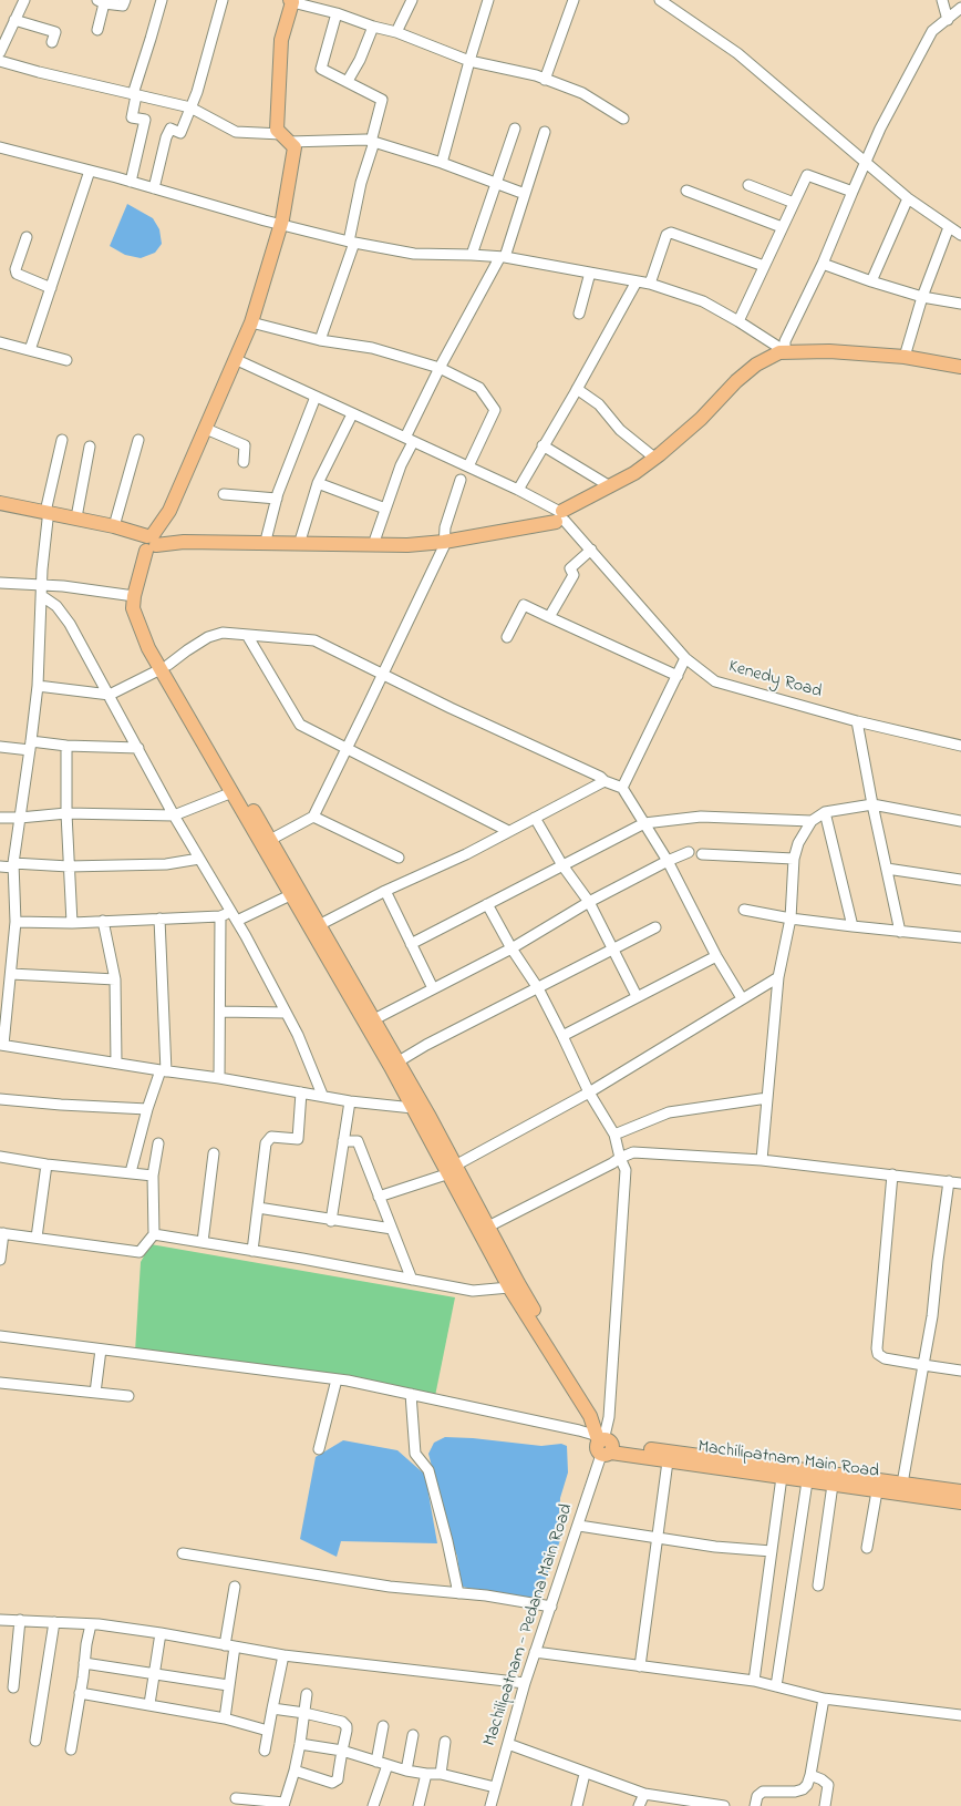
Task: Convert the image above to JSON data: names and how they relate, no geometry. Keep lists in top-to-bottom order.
{
  "streets": {
    "main road": ["Machilipatnam Main Road"],
    "street": ["Kenedy Road", "Machilipatnam - Pedana Main Road"]
  },
  "crossings": [
    ["Machilipatnam Main Road", "Machilipatnam - Pedana Main Road"]
  ]
}
